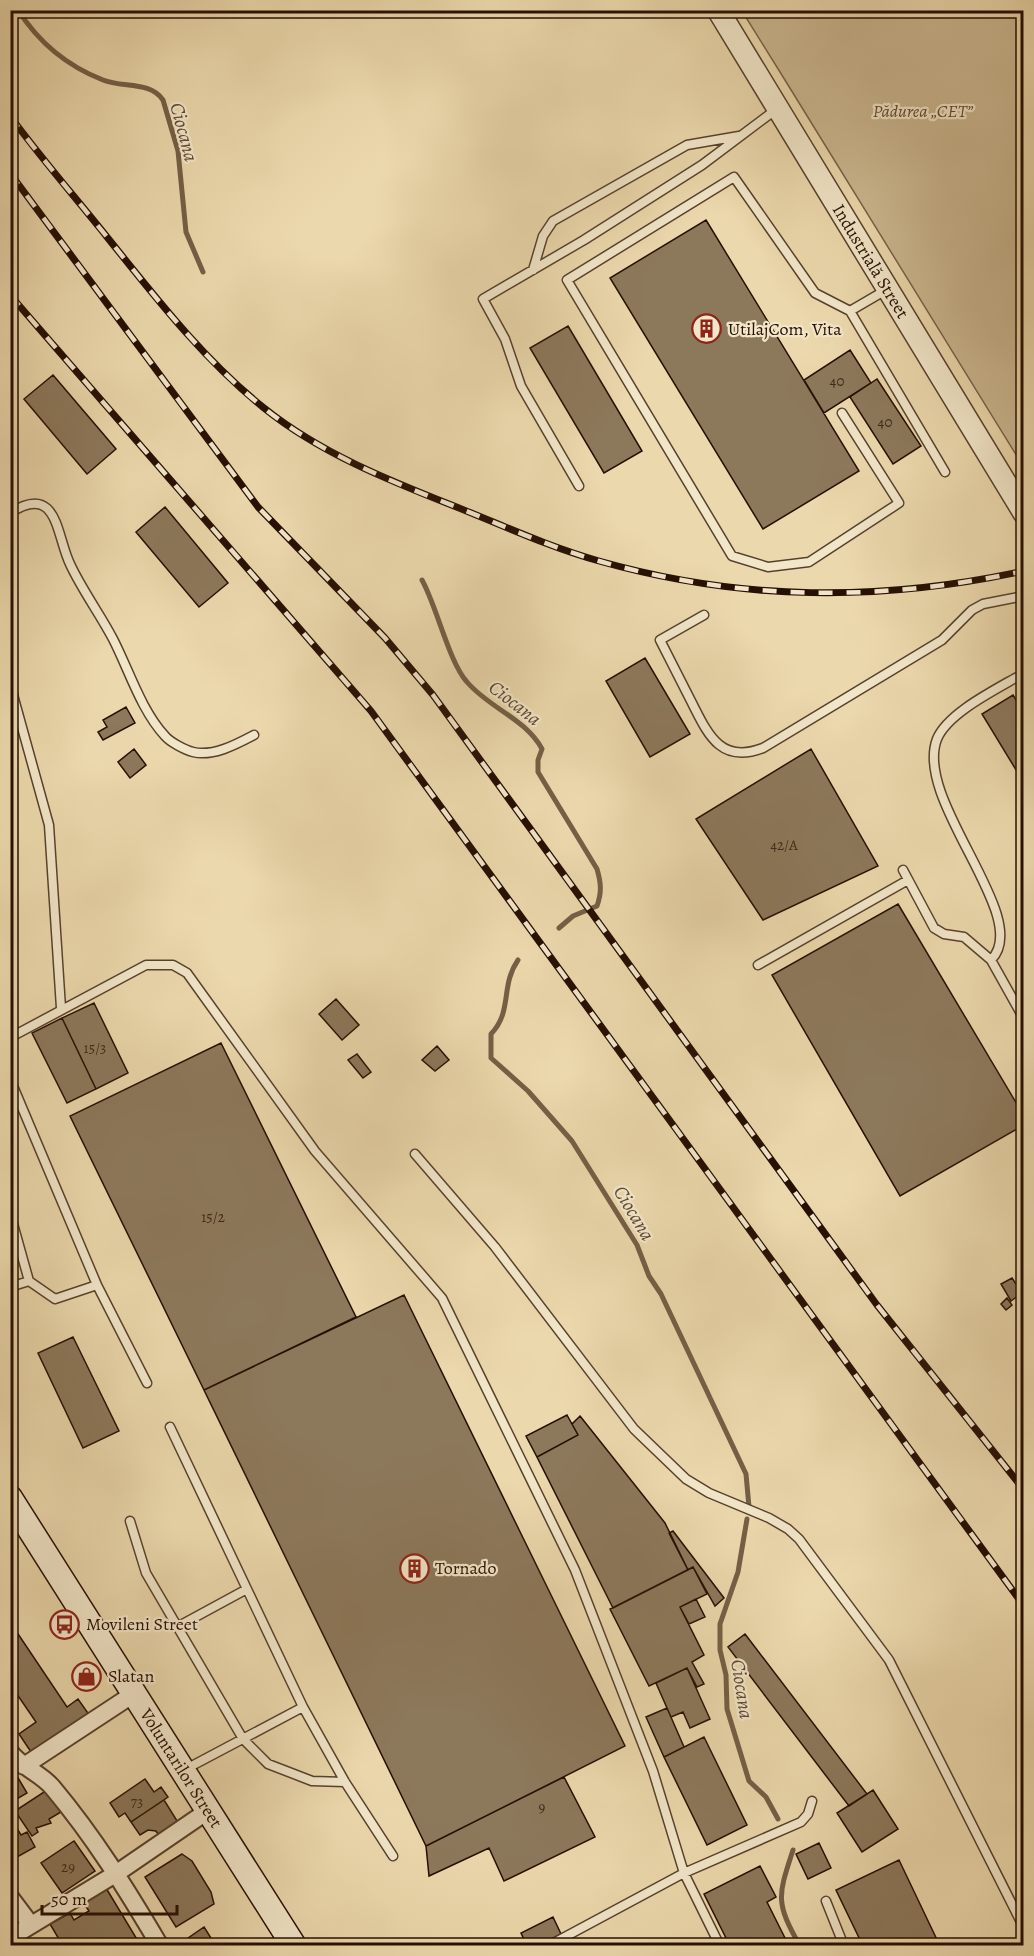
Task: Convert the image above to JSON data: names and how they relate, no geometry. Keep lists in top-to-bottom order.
{
  "streets": {
    "main road": ["Voluntarilor Street"],
    "street": ["Industrială Street"]
  },
  "water": ["Ciocana"],
  "parks": ["Pădurea „CET”"],
  "places": {
    "building": ["UtilajCom, Vita", "Tornado"],
    "bus stop": ["Movileni Street"],
    "shop": ["Slatan"]
  },
  "house_numbers": [
    "40",
    "40",
    "42/A",
    "15/3",
    "15/2",
    "73",
    "9",
    "29"
  ],
  "scale_bar": "50 m"
}
